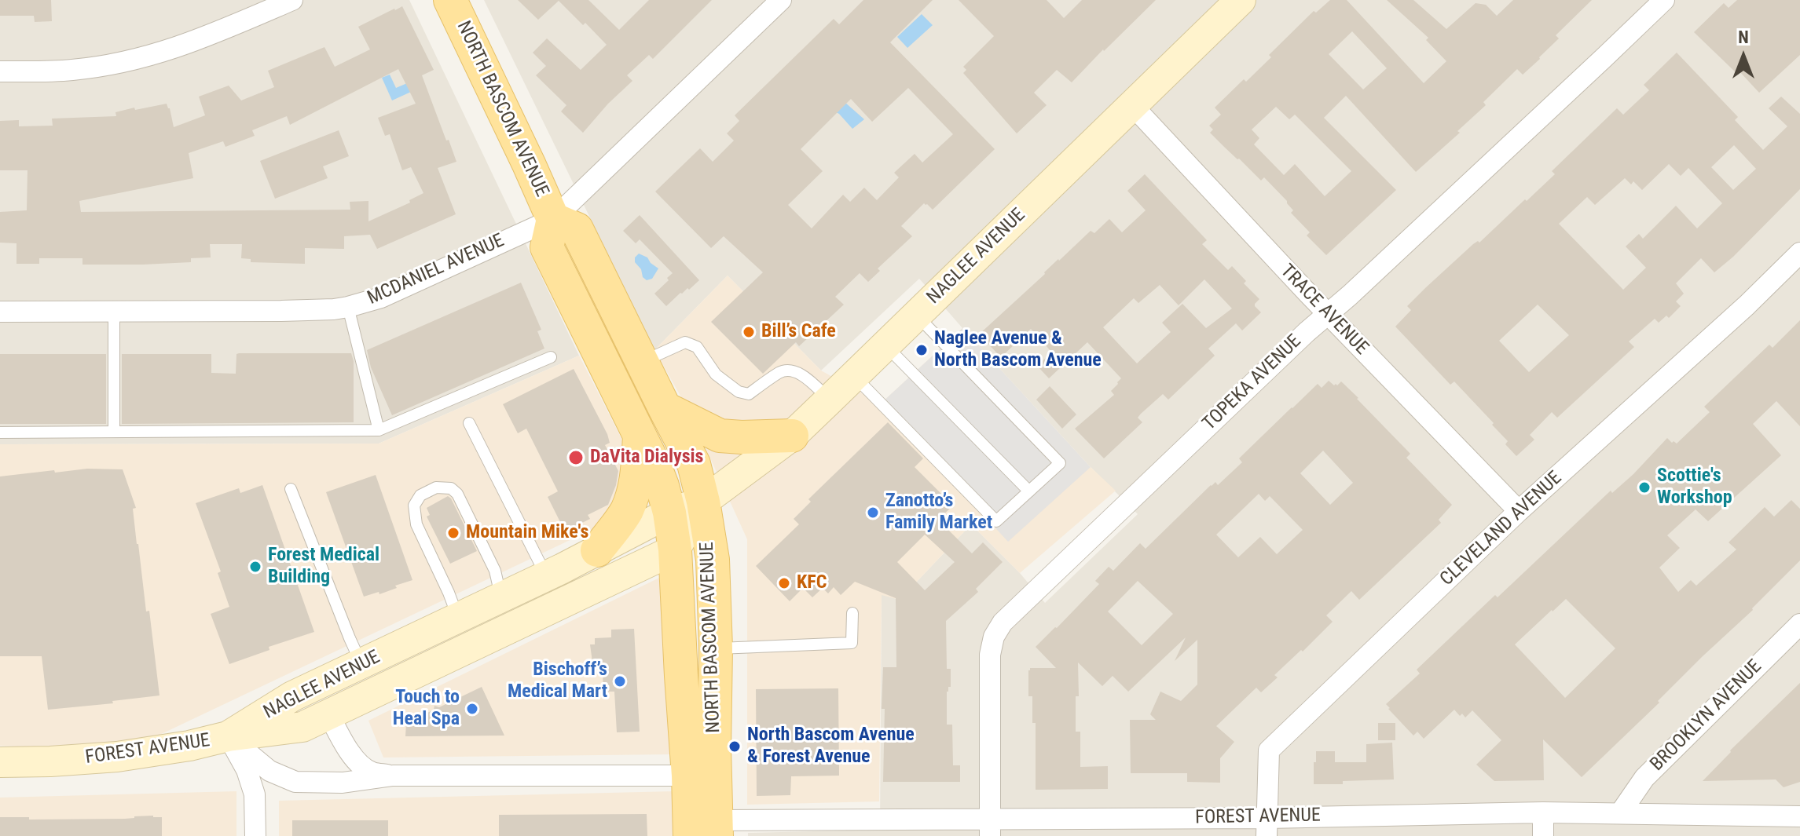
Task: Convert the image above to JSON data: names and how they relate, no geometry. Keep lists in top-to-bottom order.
{
  "streets": {
    "main road": ["NORTH BASCOM AVENUE", "NAGLEE AVENUE", "FOREST AVENUE"],
    "street": [
      "MCDANIEL AVENUE",
      "TRACE AVENUE",
      "TOPEKA AVENUE",
      "CLEVELAND AVENUE",
      "BROOKLYN AVENUE"
    ]
  },
  "crossings": [
    ["NORTH BASCOM AVENUE", "NAGLEE AVENUE"],
    ["NORTH BASCOM AVENUE", "MCDANIEL AVENUE"],
    ["NORTH BASCOM AVENUE", "FOREST AVENUE"],
    ["NAGLEE AVENUE", "TRACE AVENUE"],
    ["NAGLEE AVENUE", "FOREST AVENUE"],
    ["TRACE AVENUE", "TOPEKA AVENUE"],
    ["TRACE AVENUE", "CLEVELAND AVENUE"],
    ["TOPEKA AVENUE", "FOREST AVENUE"],
    ["CLEVELAND AVENUE", "FOREST AVENUE"],
    ["BROOKLYN AVENUE", "FOREST AVENUE"]
  ],
  "places": [
    "Bill’s Cafe",
    "Naglee Avenue & North Bascom Avenue",
    "DaVita Dialysis",
    "Scottie's Workshop",
    "Zanotto’s Family Market",
    "Mountain Mike's",
    "Forest Medical Building",
    "KFC",
    "Bischoff’s Medical Mart",
    "Touch to Heal Spa",
    "North Bascom Avenue & Forest Avenue"
  ],
  "north": "top"
}
